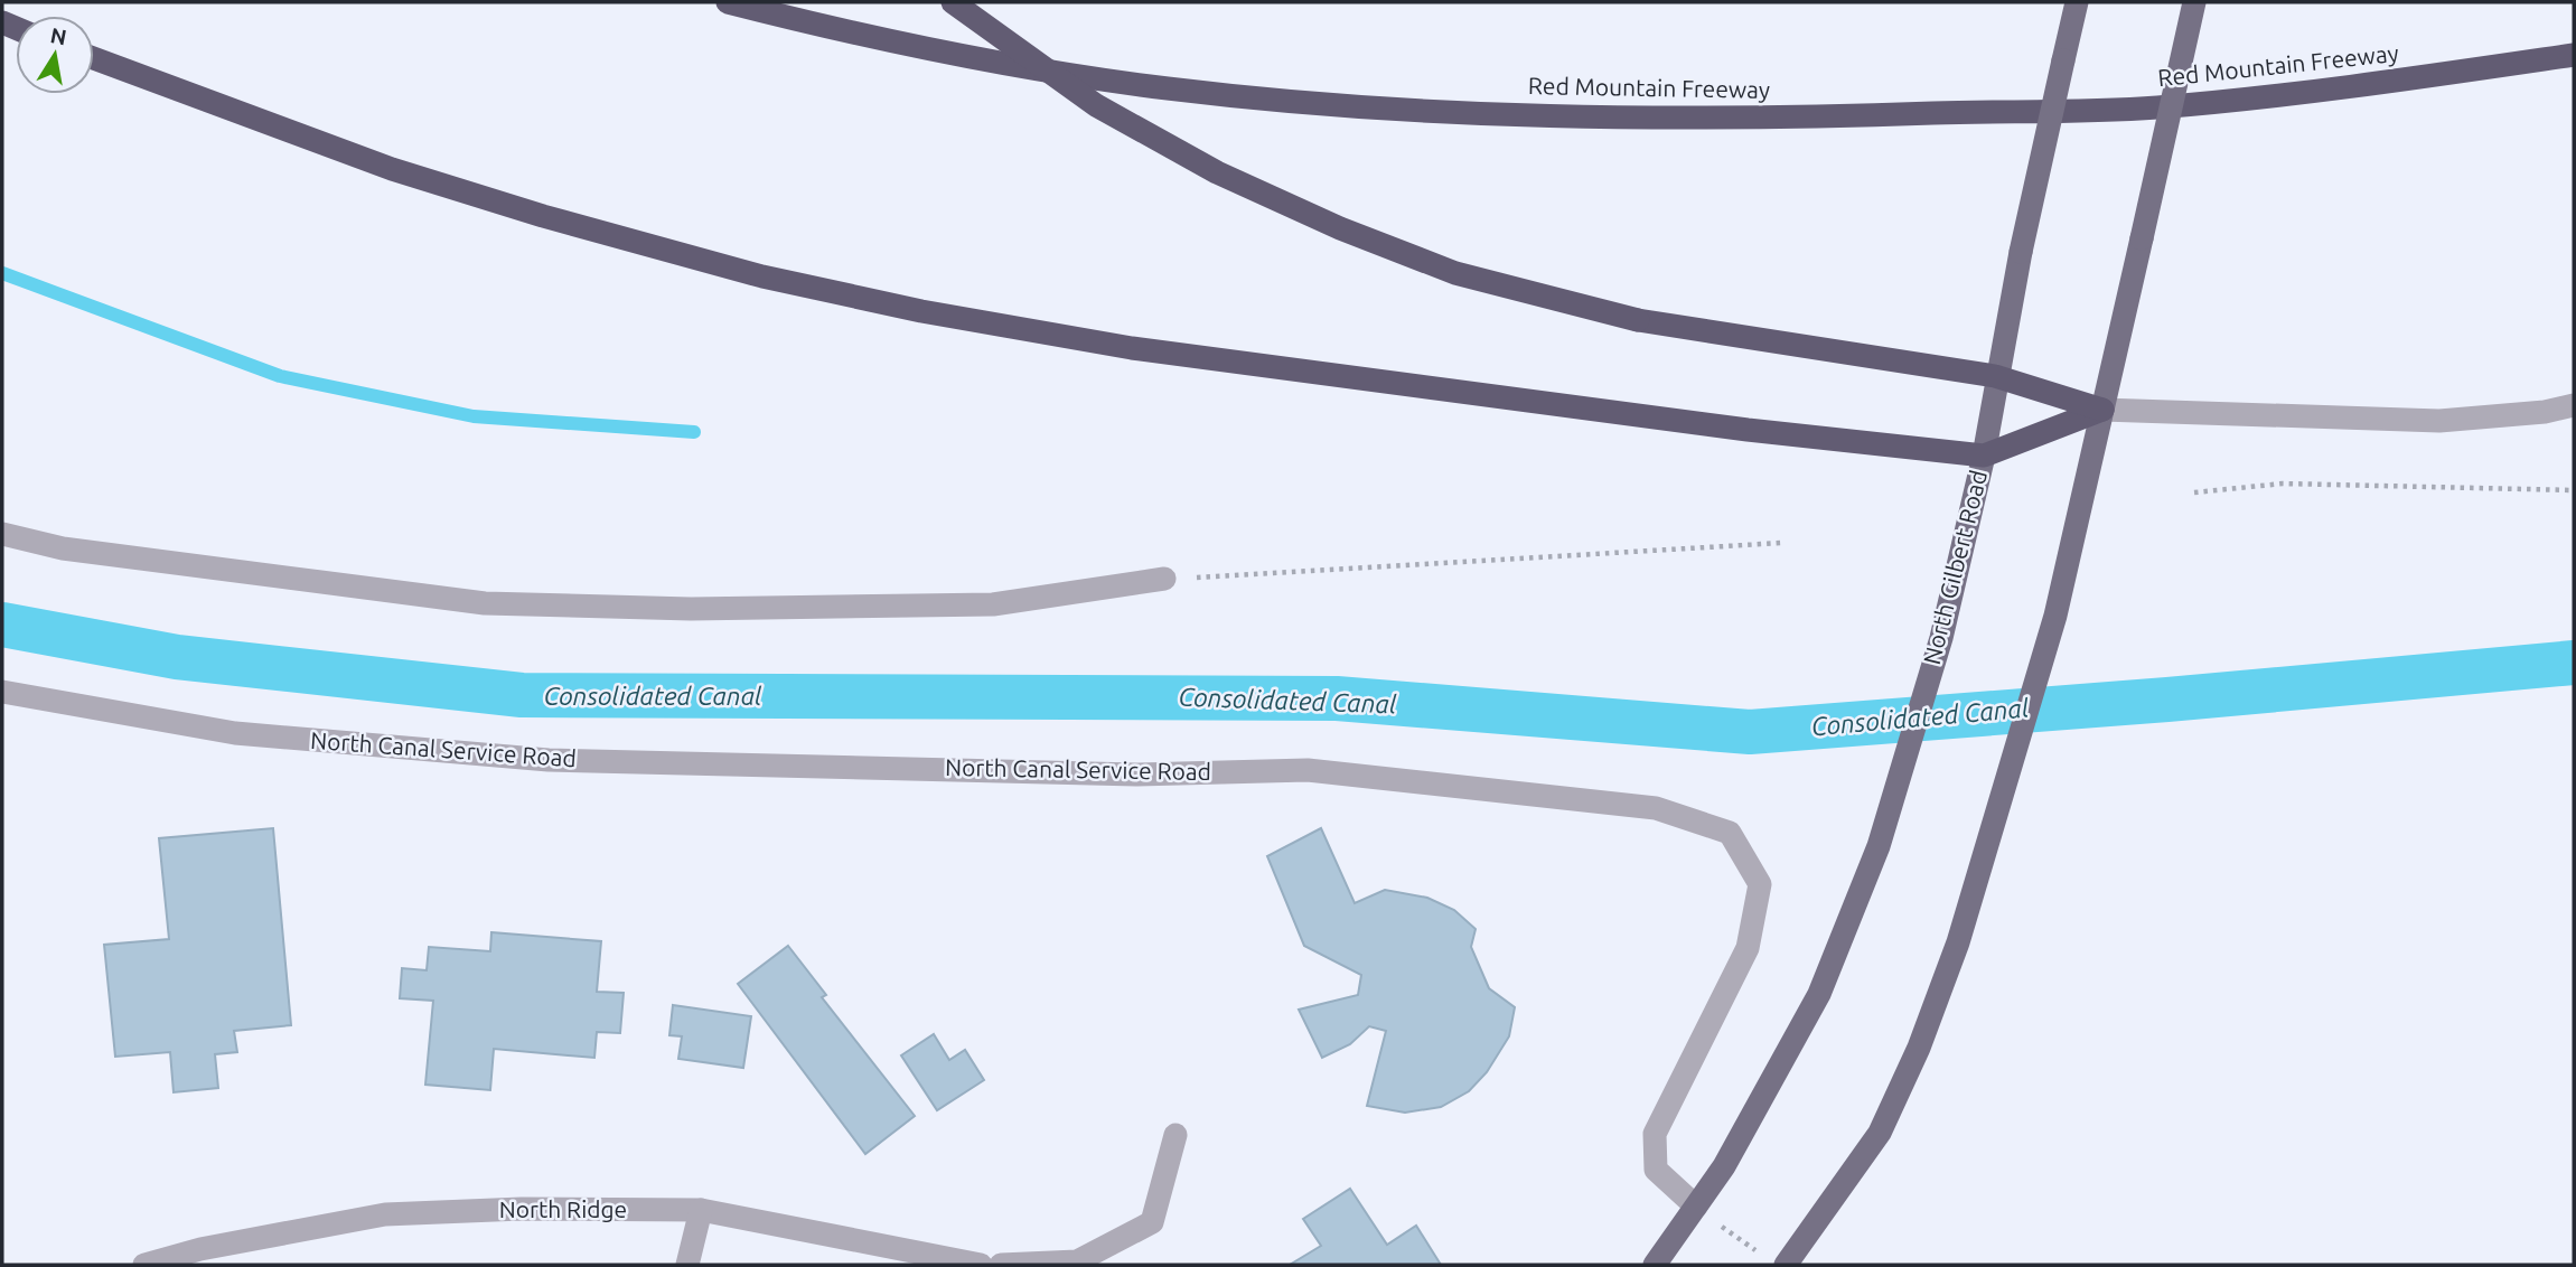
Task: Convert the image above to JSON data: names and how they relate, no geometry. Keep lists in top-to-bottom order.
{
  "streets": {
    "highway": ["Red Mountain Freeway"],
    "main road": ["North Gilbert Road"],
    "street": ["North Canal Service Road", "North Ridge"]
  },
  "crossings": [
    ["North Gilbert Road", "North Canal Service Road"]
  ],
  "water": ["Consolidated Canal"],
  "north": "top"
}
